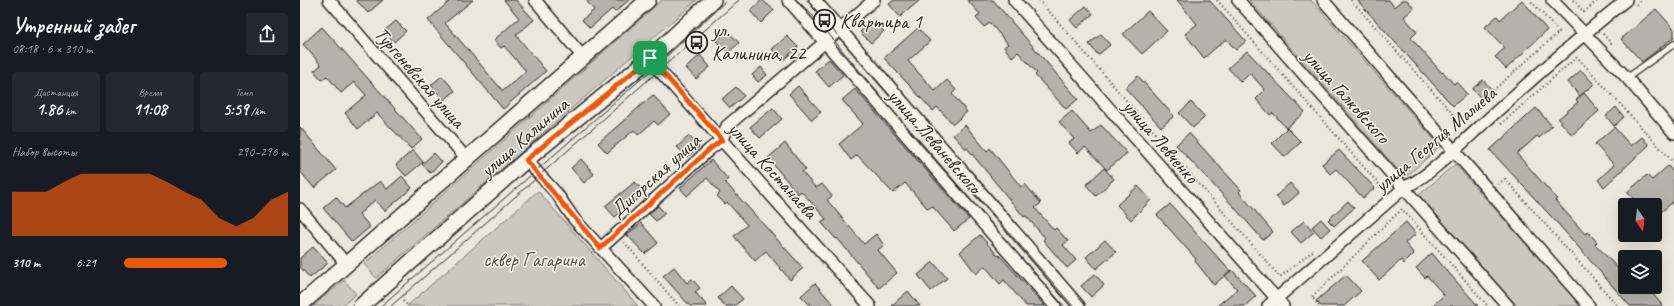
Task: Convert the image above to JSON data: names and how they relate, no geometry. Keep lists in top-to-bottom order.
{
  "streets": {
    "main road": ["улица Калинина"],
    "street": [
      "Тургеневская улица",
      "улица Галковского",
      "улица Георгия Малиева",
      "улица Леваневского",
      "улица Левченко",
      "улица Костанаева",
      "Дигорская улица"
    ]
  },
  "crossings": [
    ["Тургеневская улица", "улица Калинина"],
    ["улица Галковского", "улица Георгия Малиева"],
    ["улица Калинина", "улица Костанаева"],
    ["улица Георгия Малиева", "улица Левченко"],
    ["улица Леваневского", "Дигорская улица"],
    ["улица Костанаева", "Дигорская улица"]
  ],
  "parks": ["сквер Гагарина"],
  "places": {
    "bus stop": ["Квартира 1", "ул. Калинина, 22"]
  },
  "north": "bottom",
  "page": {
    "heading": ["Утренний забег", "08:18 · 6 × 310 m"],
    "stats": [
      ["Дистанция", "1.86 km"],
      ["Время", "11:08"],
      ["Темп", "5:59 /km"]
    ],
    "chart": ["Набор высоты", "290–296 m"],
    "list": [
      {
        "name": "310 m",
        "note": "6:21"
      }
    ]
  }
}
